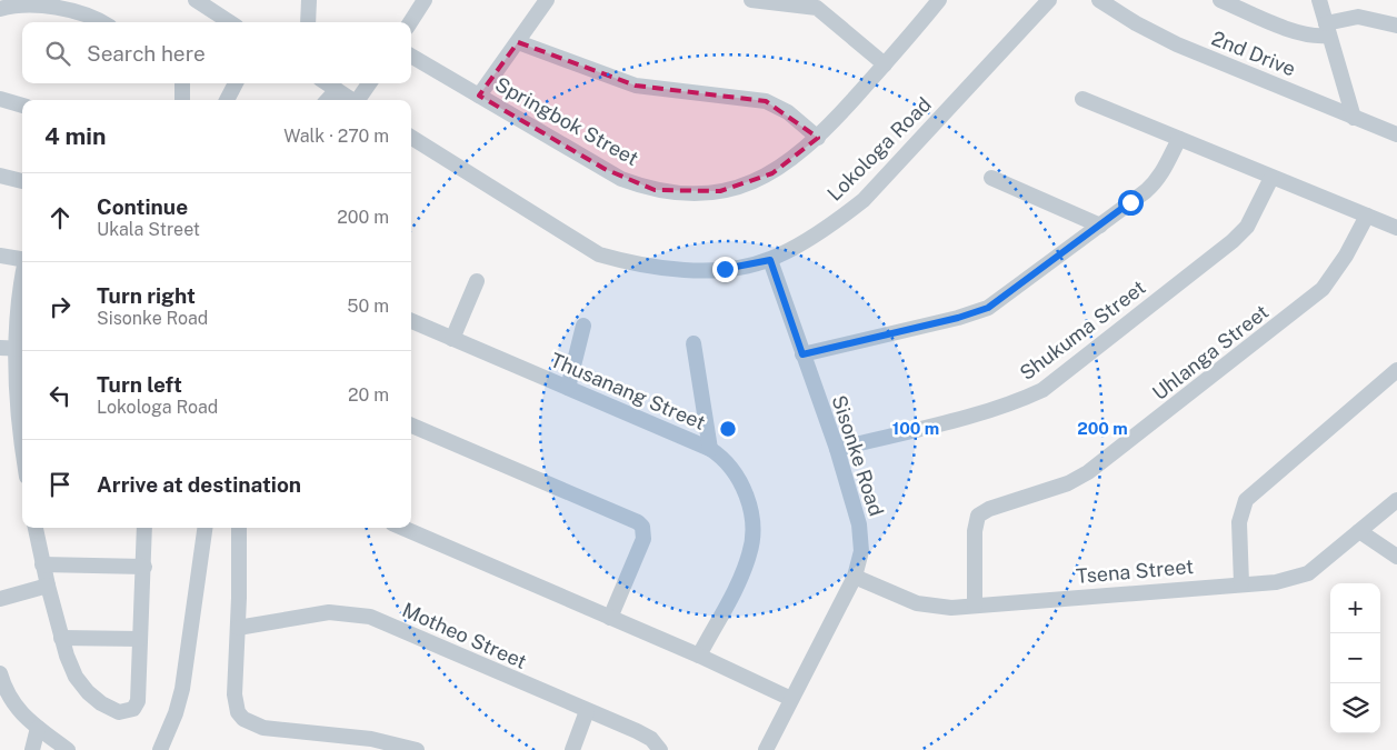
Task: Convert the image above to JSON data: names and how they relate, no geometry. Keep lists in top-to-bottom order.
{
  "streets": {
    "street": [
      "2nd Drive",
      "Springbok Street",
      "Lokologa Road",
      "Shukuma Street",
      "Uhlanga Street",
      "Thusanang Street",
      "Sisonke Road",
      "Tsena Street",
      "Motheo Street"
    ]
  },
  "crossings": [
    ["Lokologa Road", "Sisonke Road"],
    ["Shukuma Street", "Sisonke Road"],
    ["Uhlanga Street", "Tsena Street"],
    ["Sisonke Road", "Tsena Street"]
  ],
  "page": {
    "search": "Search here",
    "heading": ["4 min", "Walk · 270 m"],
    "list": [
      ["Continue", "Ukala Street", "200 m"],
      ["Turn right", "Sisonke Road", "50 m"],
      ["Turn left", "Lokologa Road", "20 m"],
      "Arrive at destination"
    ],
    "map_buttons": ["+", "−"]
  },
  "rings": ["100 m", "200 m"]
}
